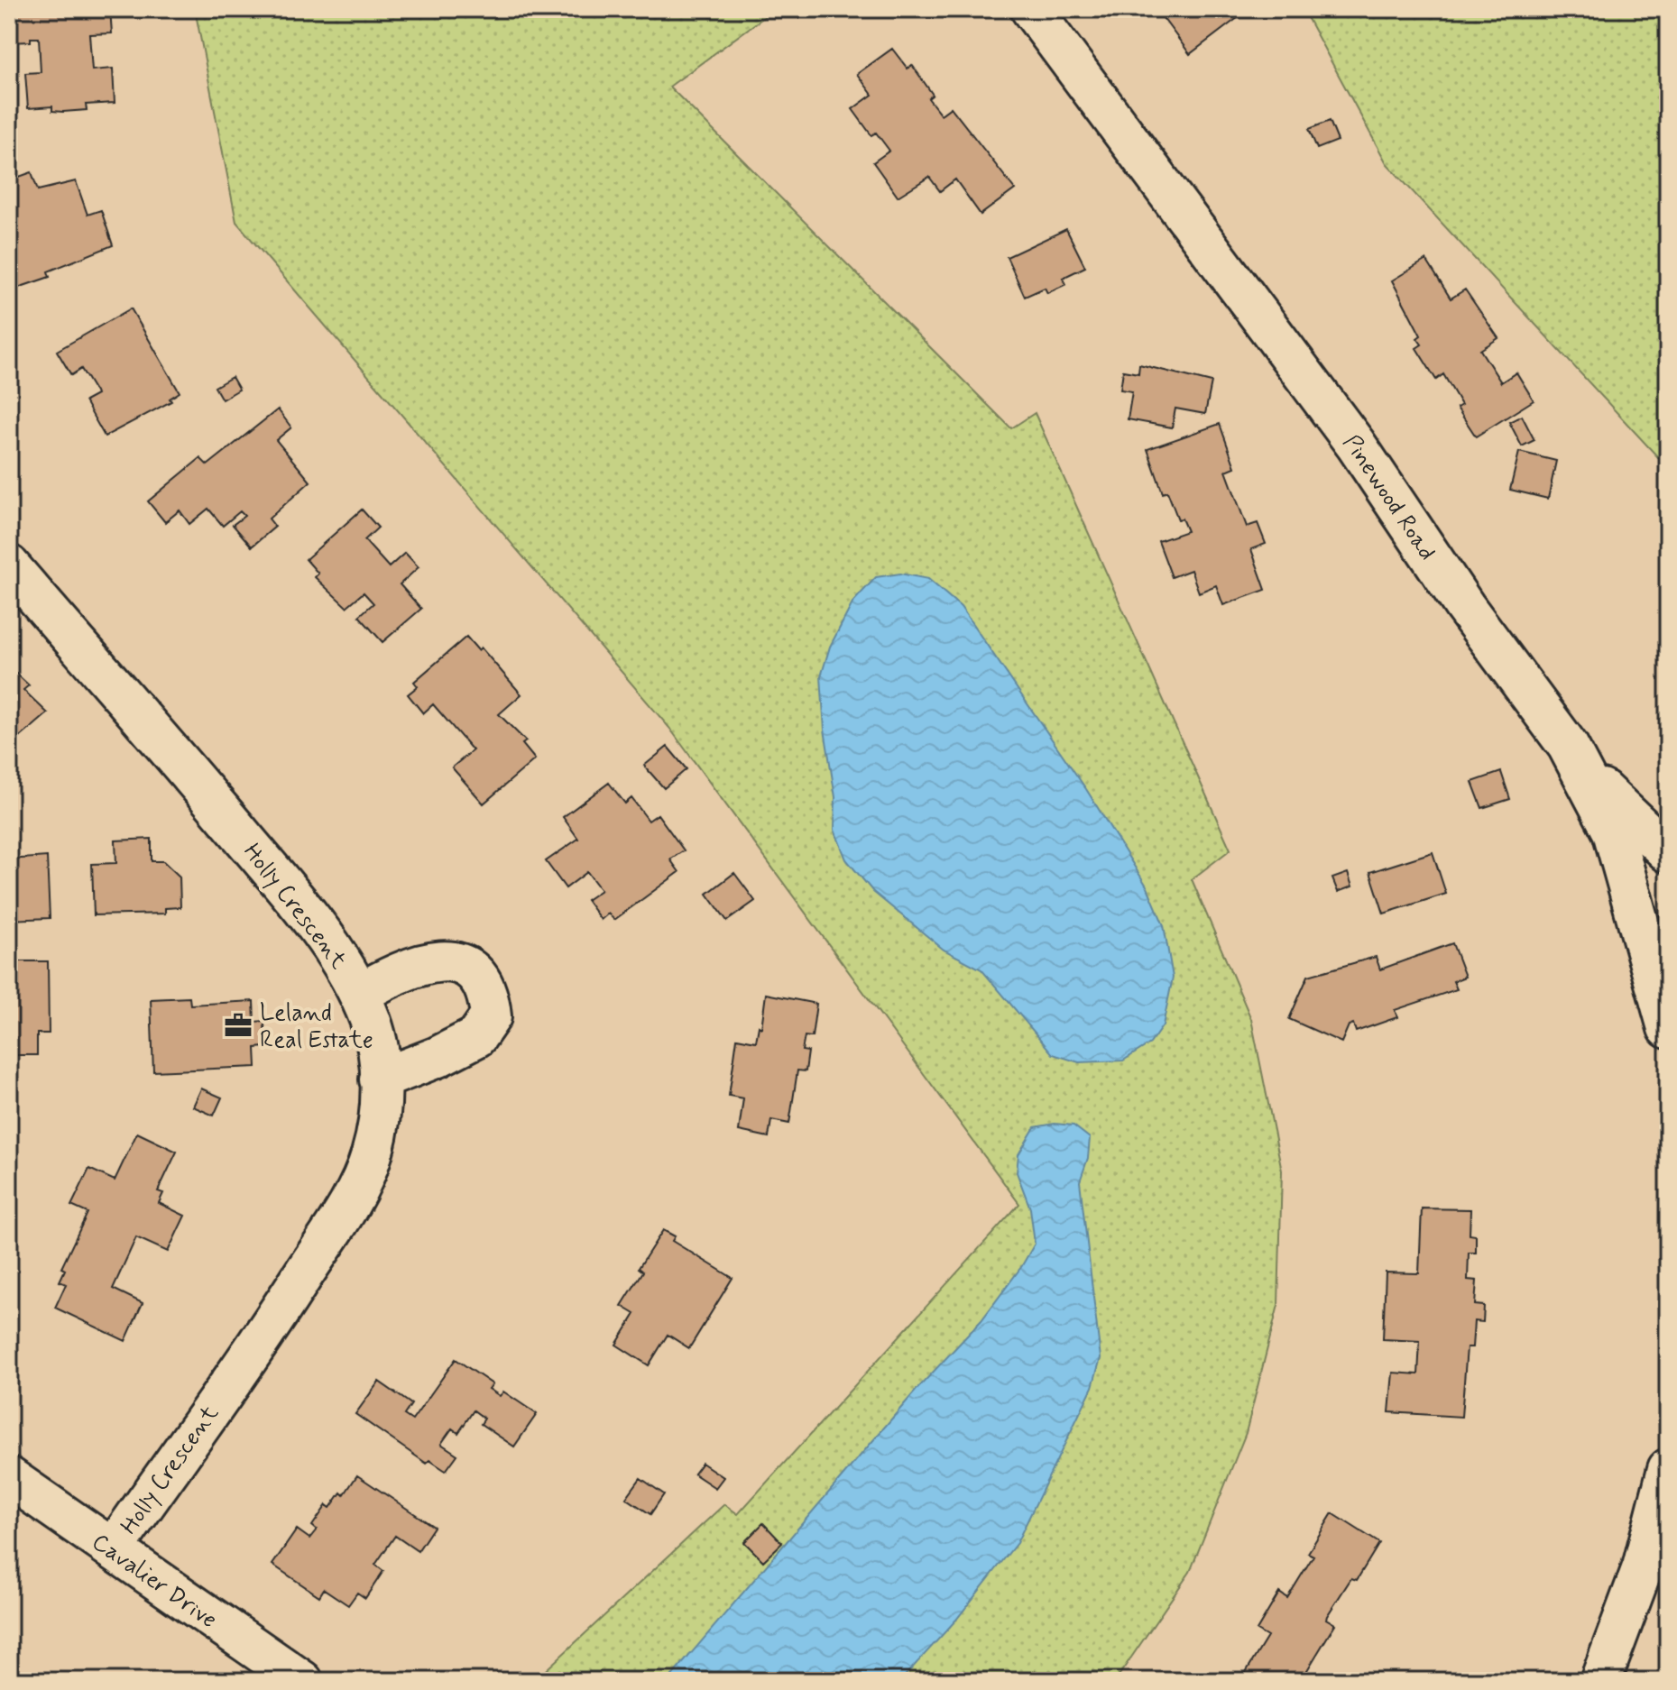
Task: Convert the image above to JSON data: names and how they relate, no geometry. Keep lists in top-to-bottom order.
{
  "streets": {
    "street": ["Pinewood Road", "Holly Crescent", "Cavalier Drive"]
  },
  "crossings": [
    ["Holly Crescent", "Cavalier Drive"]
  ],
  "places": {
    "office": ["Leland Real Estate"]
  }
}
